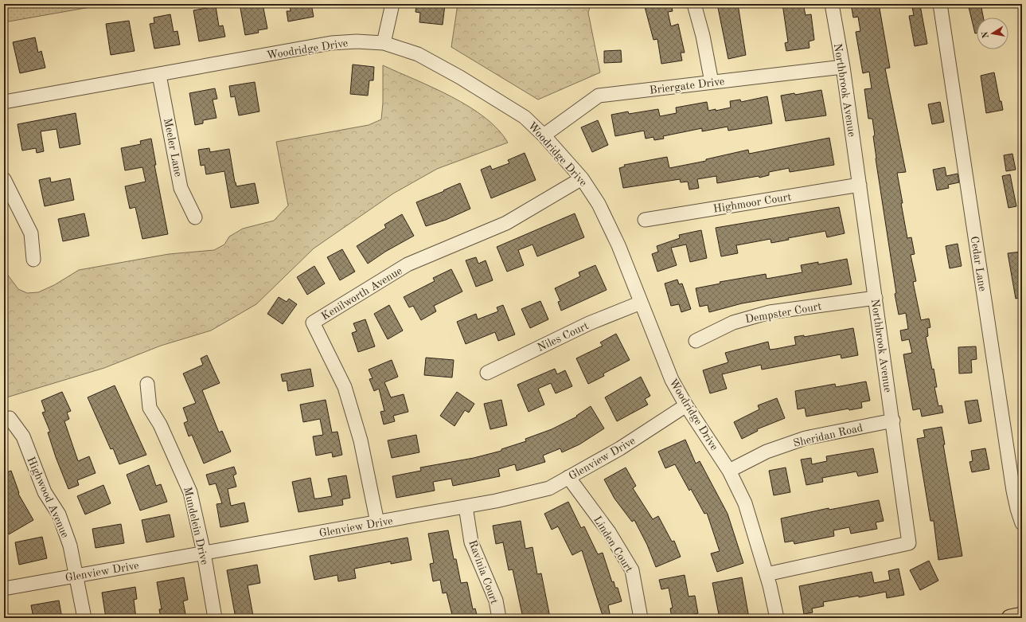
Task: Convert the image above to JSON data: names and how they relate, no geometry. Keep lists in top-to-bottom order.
{
  "streets": {
    "street": [
      "Woodridge Drive",
      "Briergate Drive",
      "Northbrook Avenue",
      "Meeler Lane",
      "Highmoor Court",
      "Cedar Lane",
      "Kenilworth Avenue",
      "Dempster Court",
      "Niles Court",
      "Sheridan Road",
      "Glenview Drive",
      "Highwood Avenue",
      "Mundelein Drive",
      "Linden Court",
      "Ravinia Court"
    ]
  },
  "crossings": [
    ["Woodridge Drive", "Briergate Drive"],
    ["Woodridge Drive", "Northbrook Avenue"],
    ["Woodridge Drive", "Meeler Lane"],
    ["Woodridge Drive", "Kenilworth Avenue"],
    ["Woodridge Drive", "Niles Court"],
    ["Woodridge Drive", "Sheridan Road"],
    ["Woodridge Drive", "Glenview Drive"],
    ["Briergate Drive", "Northbrook Avenue"],
    ["Northbrook Avenue", "Highmoor Court"],
    ["Northbrook Avenue", "Dempster Court"],
    ["Northbrook Avenue", "Sheridan Road"],
    ["Kenilworth Avenue", "Glenview Drive"],
    ["Glenview Drive", "Highwood Avenue"],
    ["Glenview Drive", "Mundelein Drive"],
    ["Glenview Drive", "Linden Court"],
    ["Glenview Drive", "Ravinia Court"]
  ],
  "north": "left"
}
